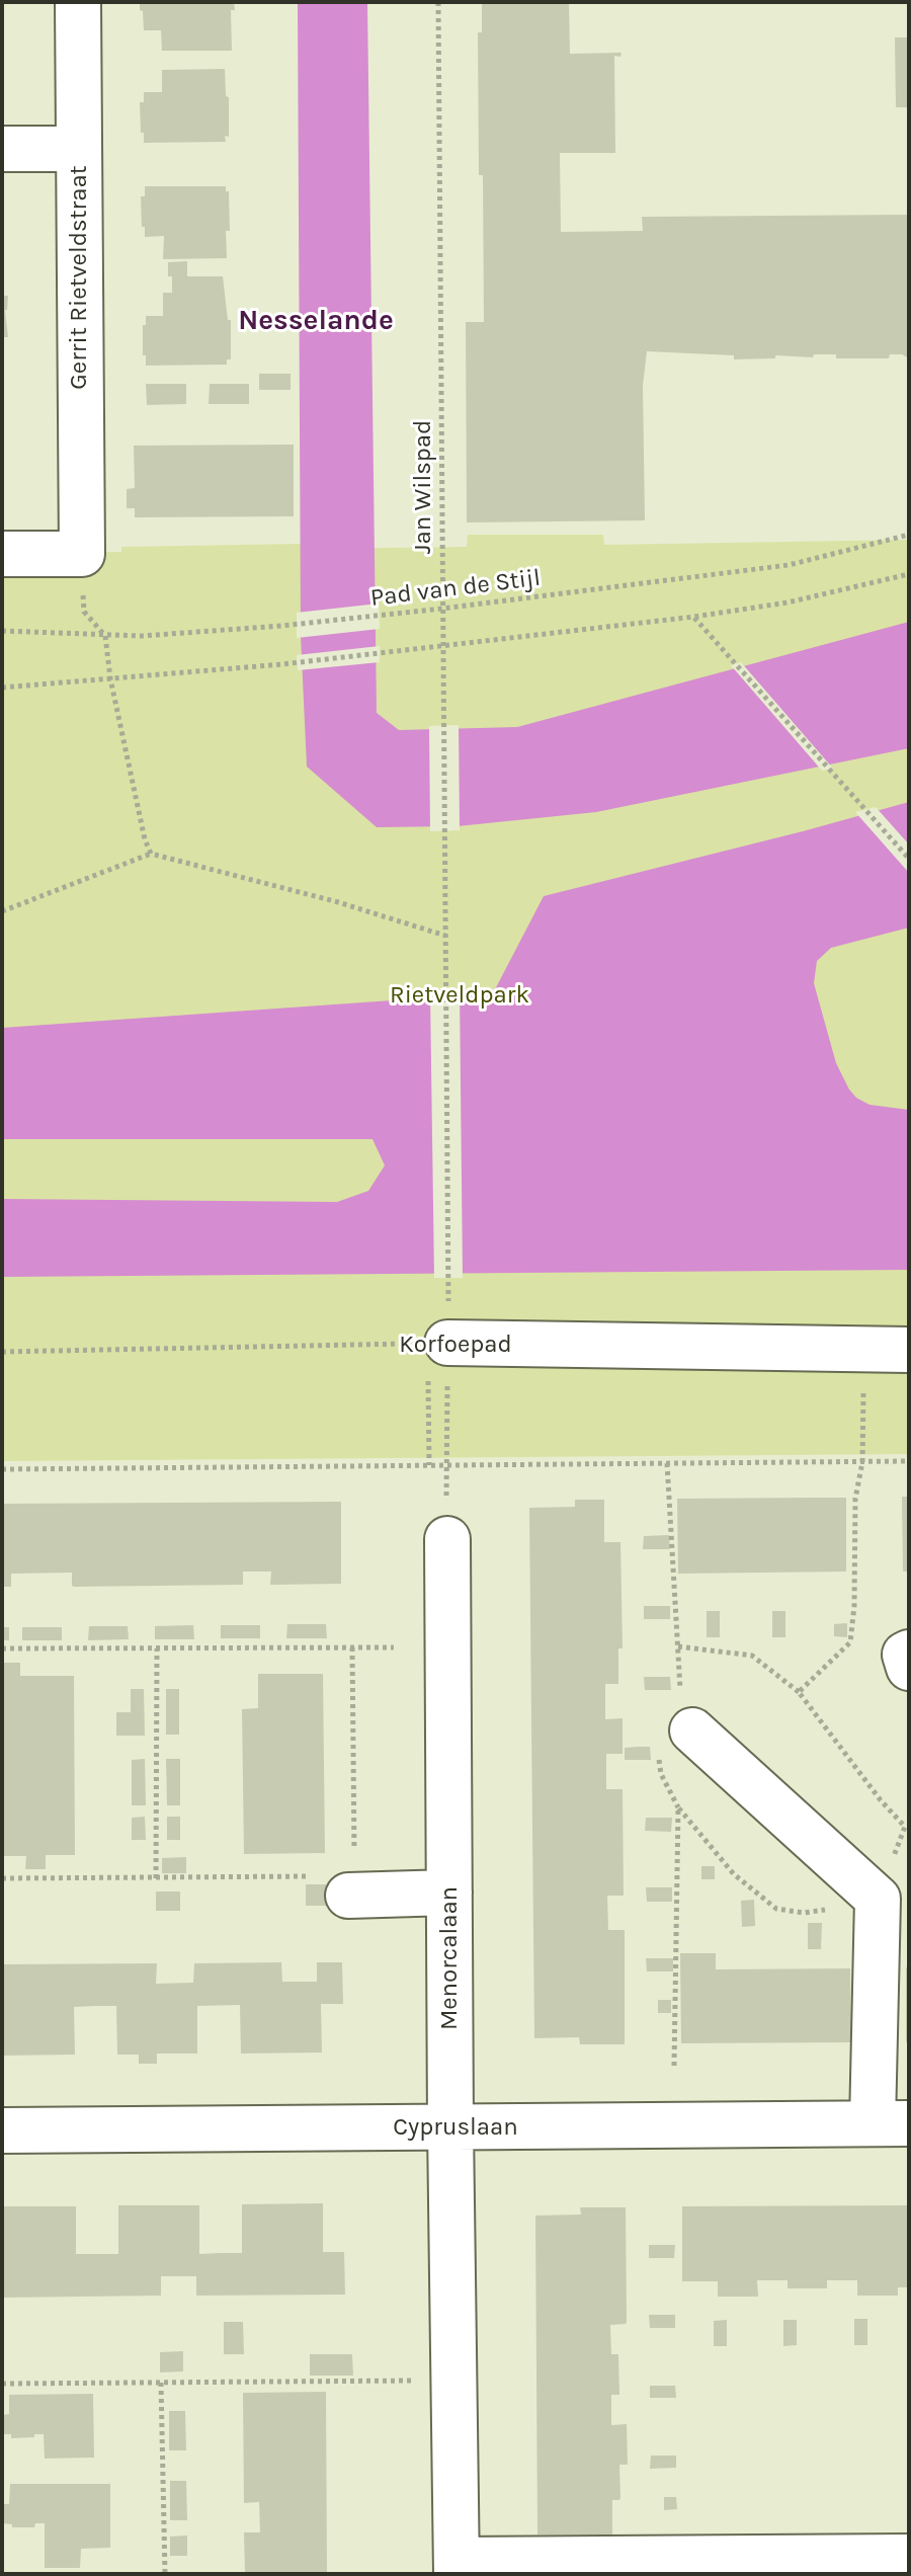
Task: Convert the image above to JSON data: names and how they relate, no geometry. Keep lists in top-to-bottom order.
{
  "streets": {
    "street": [
      "Gerrit Rietveldstraat",
      "Korfoepad",
      "Menorcalaan",
      "Cypruslaan"
    ],
    "path": ["Jan Wilspad", "Pad van de Stijl"]
  },
  "crossings": [
    ["Jan Wilspad", "Pad van de Stijl"],
    ["Menorcalaan", "Cypruslaan"]
  ],
  "districts": ["Nesselande"],
  "parks": ["Rietveldpark"]
}
